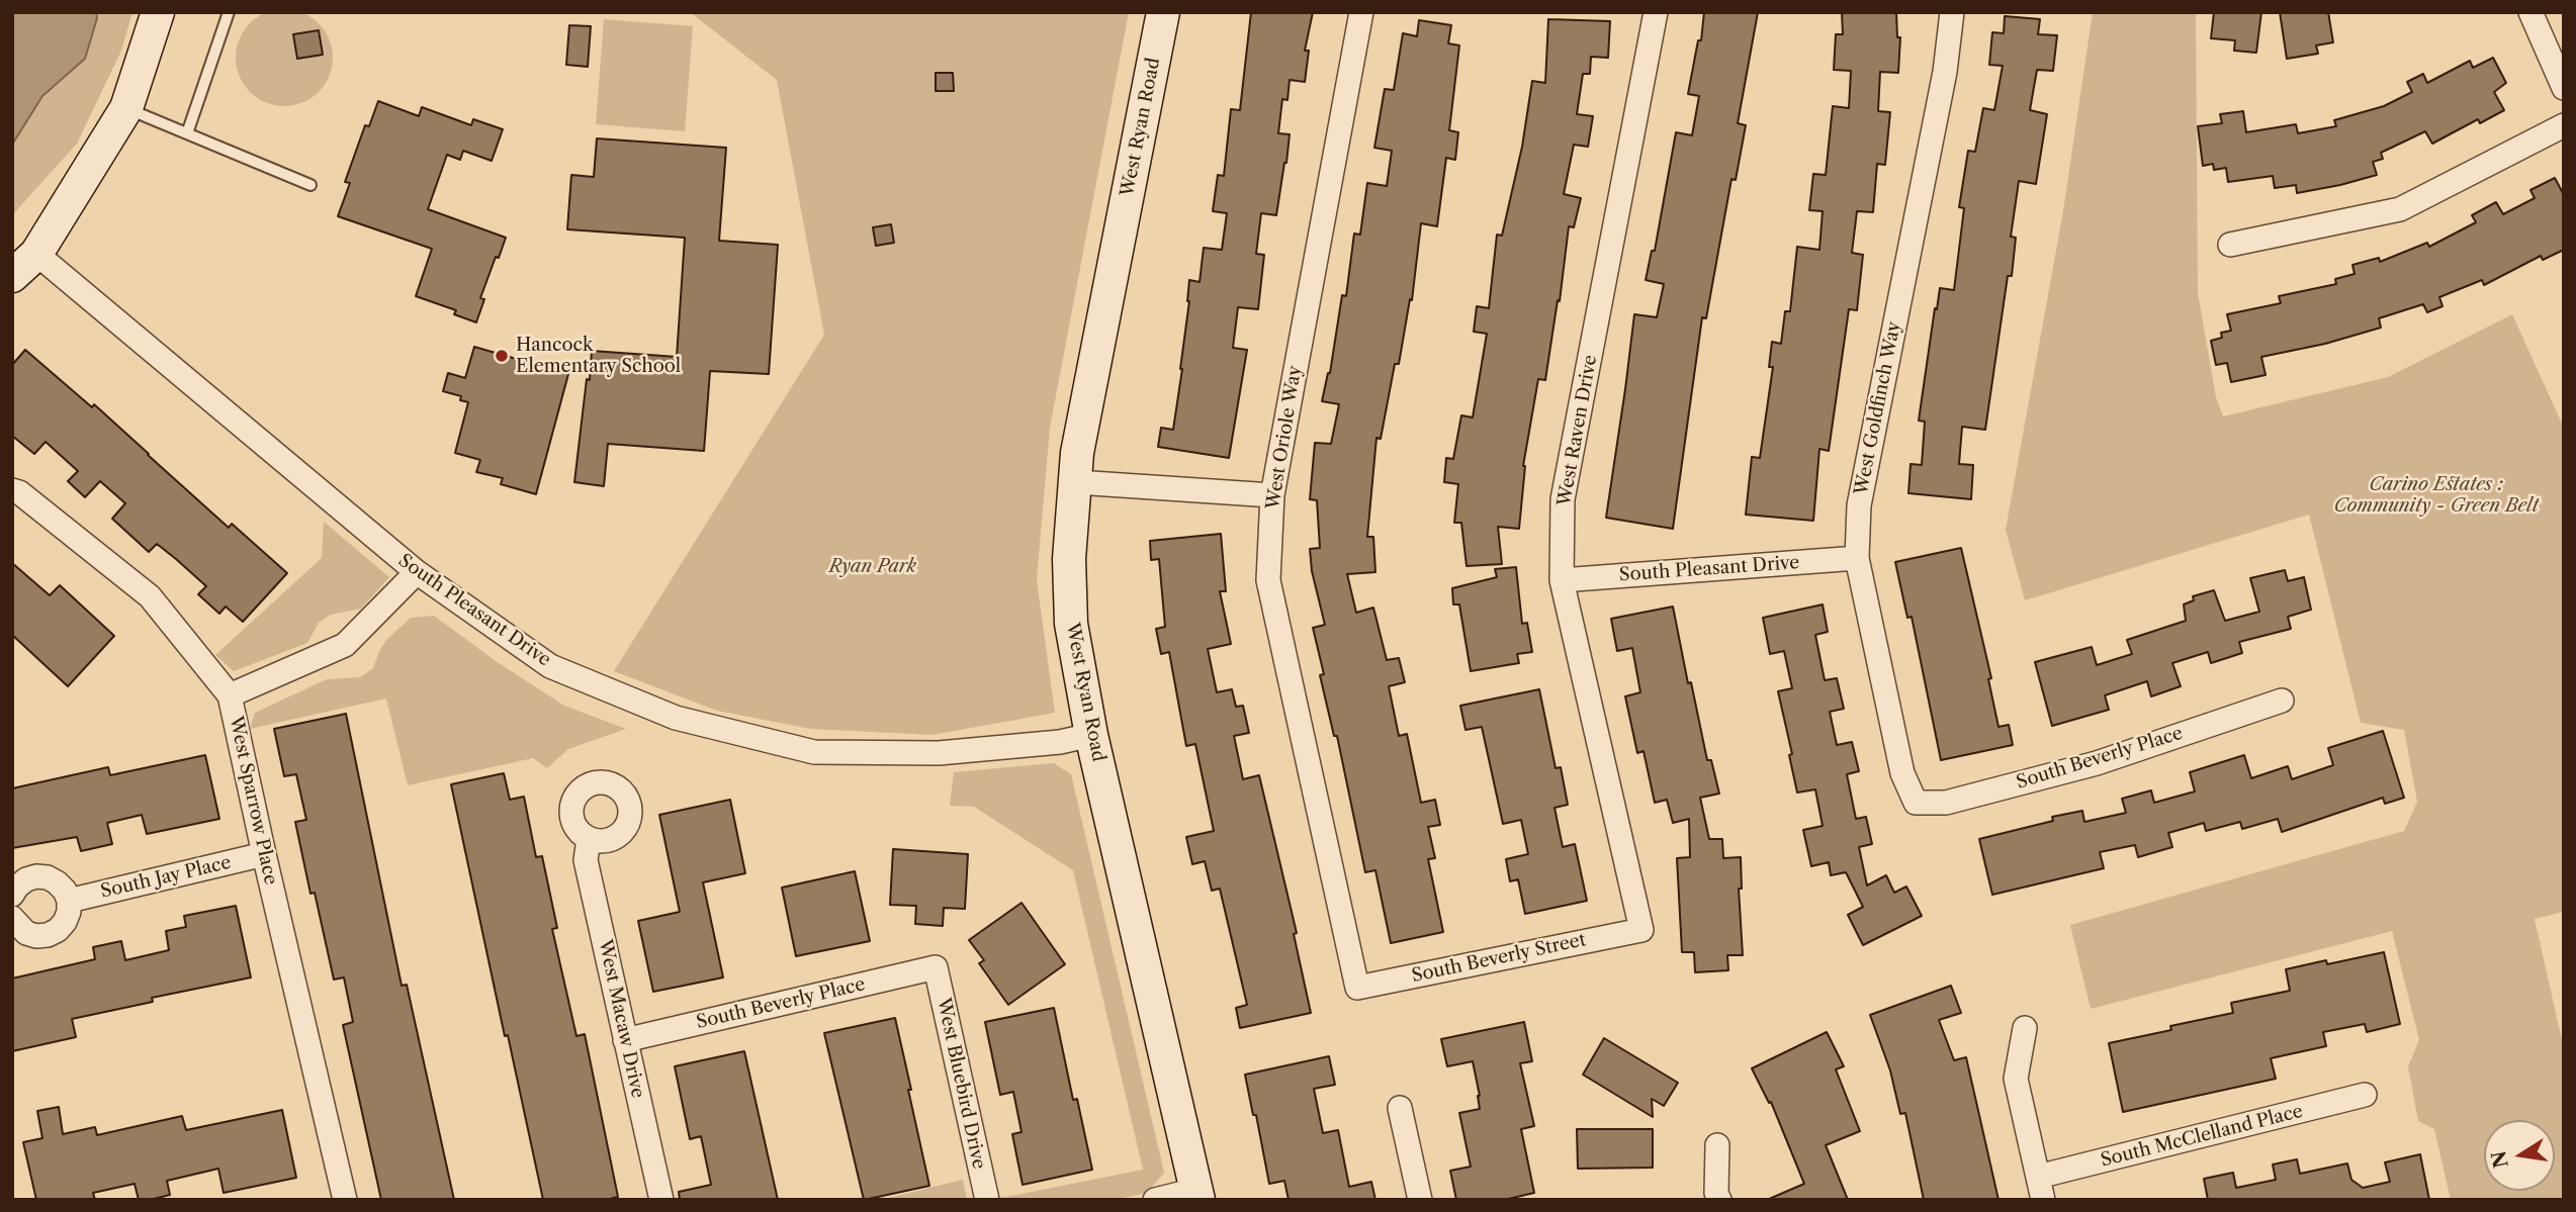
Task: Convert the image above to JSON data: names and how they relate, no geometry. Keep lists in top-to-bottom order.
{
  "streets": {
    "street": [
      "West Ryan Road",
      "West Goldfinch Way",
      "West Raven Drive",
      "West Oriole Way",
      "South Pleasant Drive",
      "South Beverly Place",
      "West Sparrow Place",
      "South Jay Place",
      "South Beverly Street",
      "West Macaw Drive",
      "West Bluebird Drive",
      "South McClelland Place"
    ]
  },
  "crossings": [
    ["West Ryan Road", "South Pleasant Drive"],
    ["West Goldfinch Way", "South Pleasant Drive"],
    ["West Goldfinch Way", "South Beverly Place"],
    ["West Raven Drive", "South Pleasant Drive"],
    ["West Raven Drive", "South Beverly Street"],
    ["West Oriole Way", "South Beverly Street"],
    ["South Beverly Place", "West Macaw Drive"],
    ["South Beverly Place", "West Bluebird Drive"],
    ["West Sparrow Place", "South Jay Place"]
  ],
  "parks": ["Carino Estates : Community - Green Belt", "Ryan Park"],
  "places": ["Hancock Elementary School"],
  "north": "left"
}
